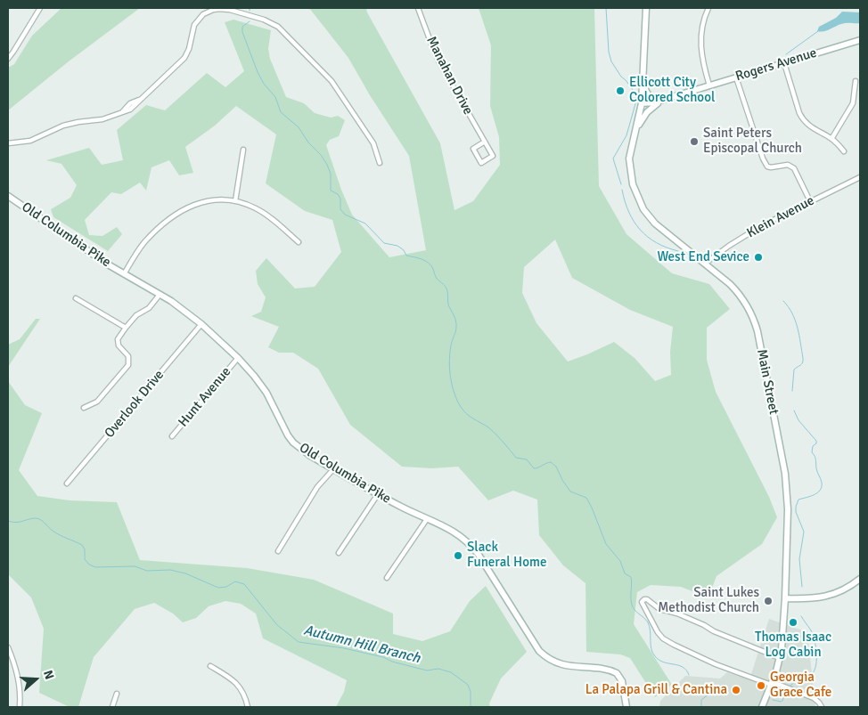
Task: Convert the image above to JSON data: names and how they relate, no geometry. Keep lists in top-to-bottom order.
{
  "streets": {
    "street": [
      "Rogers Avenue",
      "Manahan Drive",
      "Klein Avenue",
      "Old Columbia Pike",
      "Main Street",
      "Hunt Avenue",
      "Overlook Drive"
    ]
  },
  "crossings": [
    ["Rogers Avenue", "Main Street"],
    ["Klein Avenue", "Main Street"],
    ["Old Columbia Pike", "Hunt Avenue"],
    ["Old Columbia Pike", "Overlook Drive"]
  ],
  "water": ["Autumn Hill Branch"],
  "places": [
    "Ellicott City Colored School",
    "Saint Peters Episcopal Church",
    "West End Sevice",
    "Slack Funeral Home",
    "Saint Lukes Methodist Church",
    "Thomas Isaac Log Cabin",
    "Georgia Grace Cafe",
    "La Palapa Grill & Cantina"
  ],
  "north": "right"
}
